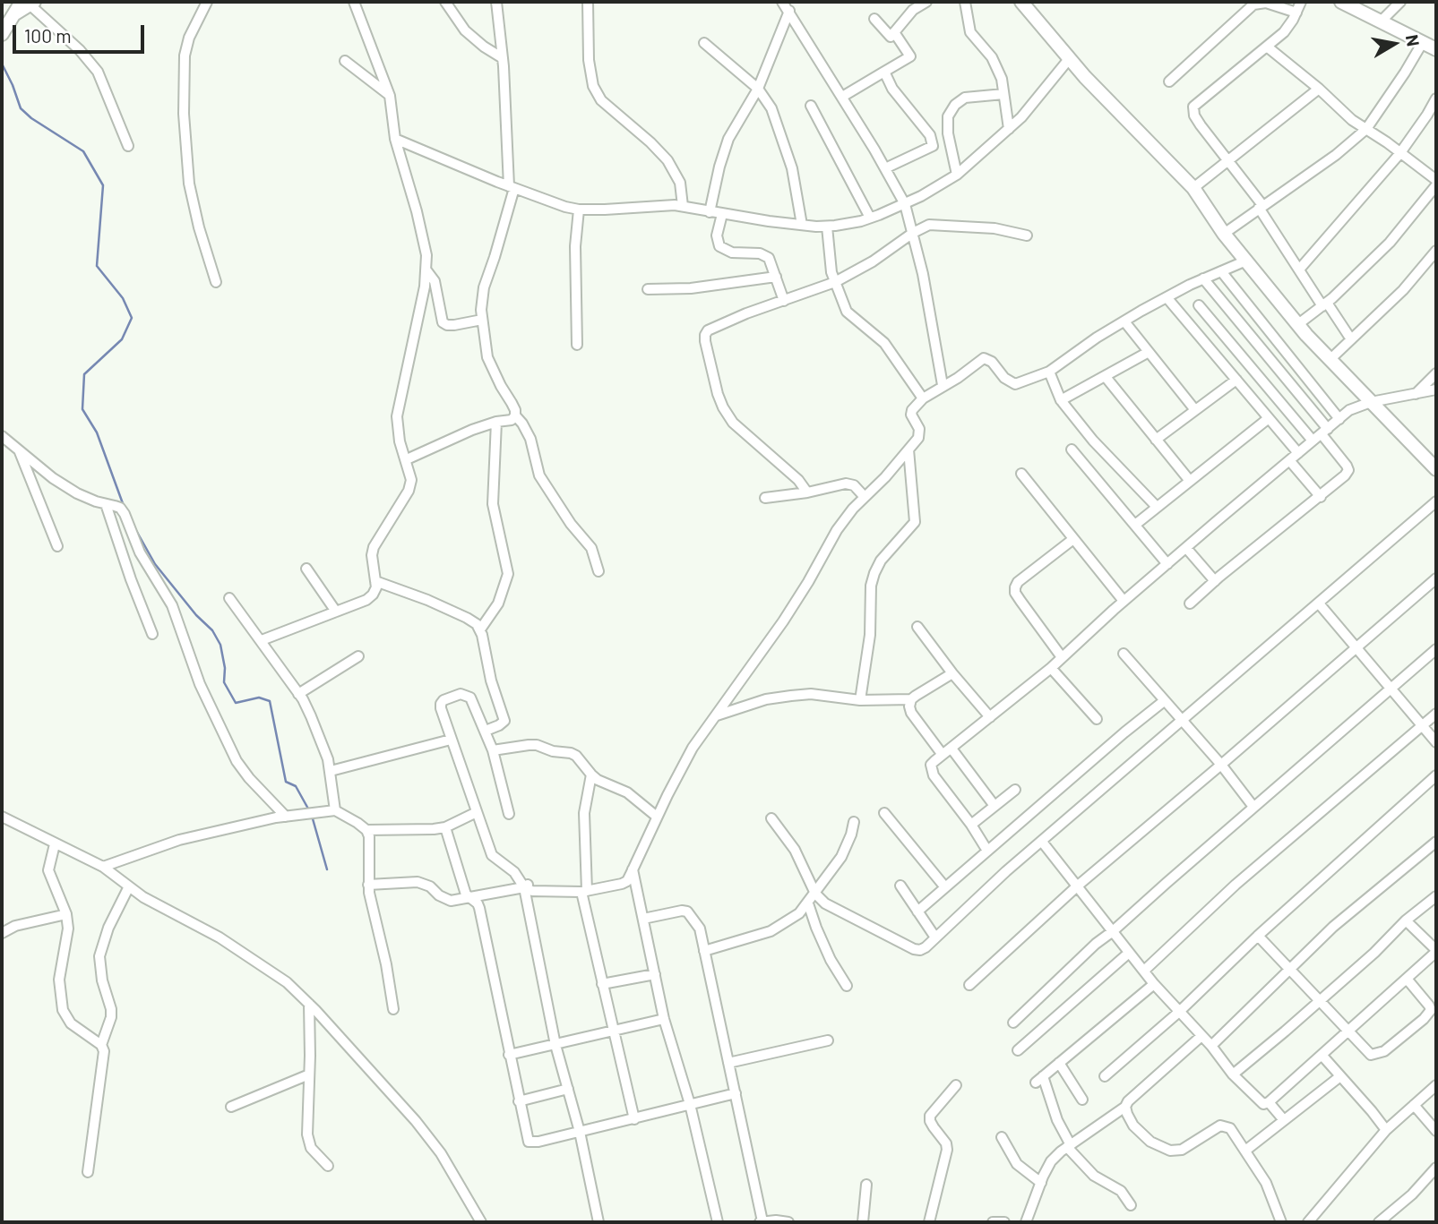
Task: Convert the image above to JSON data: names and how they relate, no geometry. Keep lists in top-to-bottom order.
{
  "scale_bar": "100 m",
  "north": "right"
}
